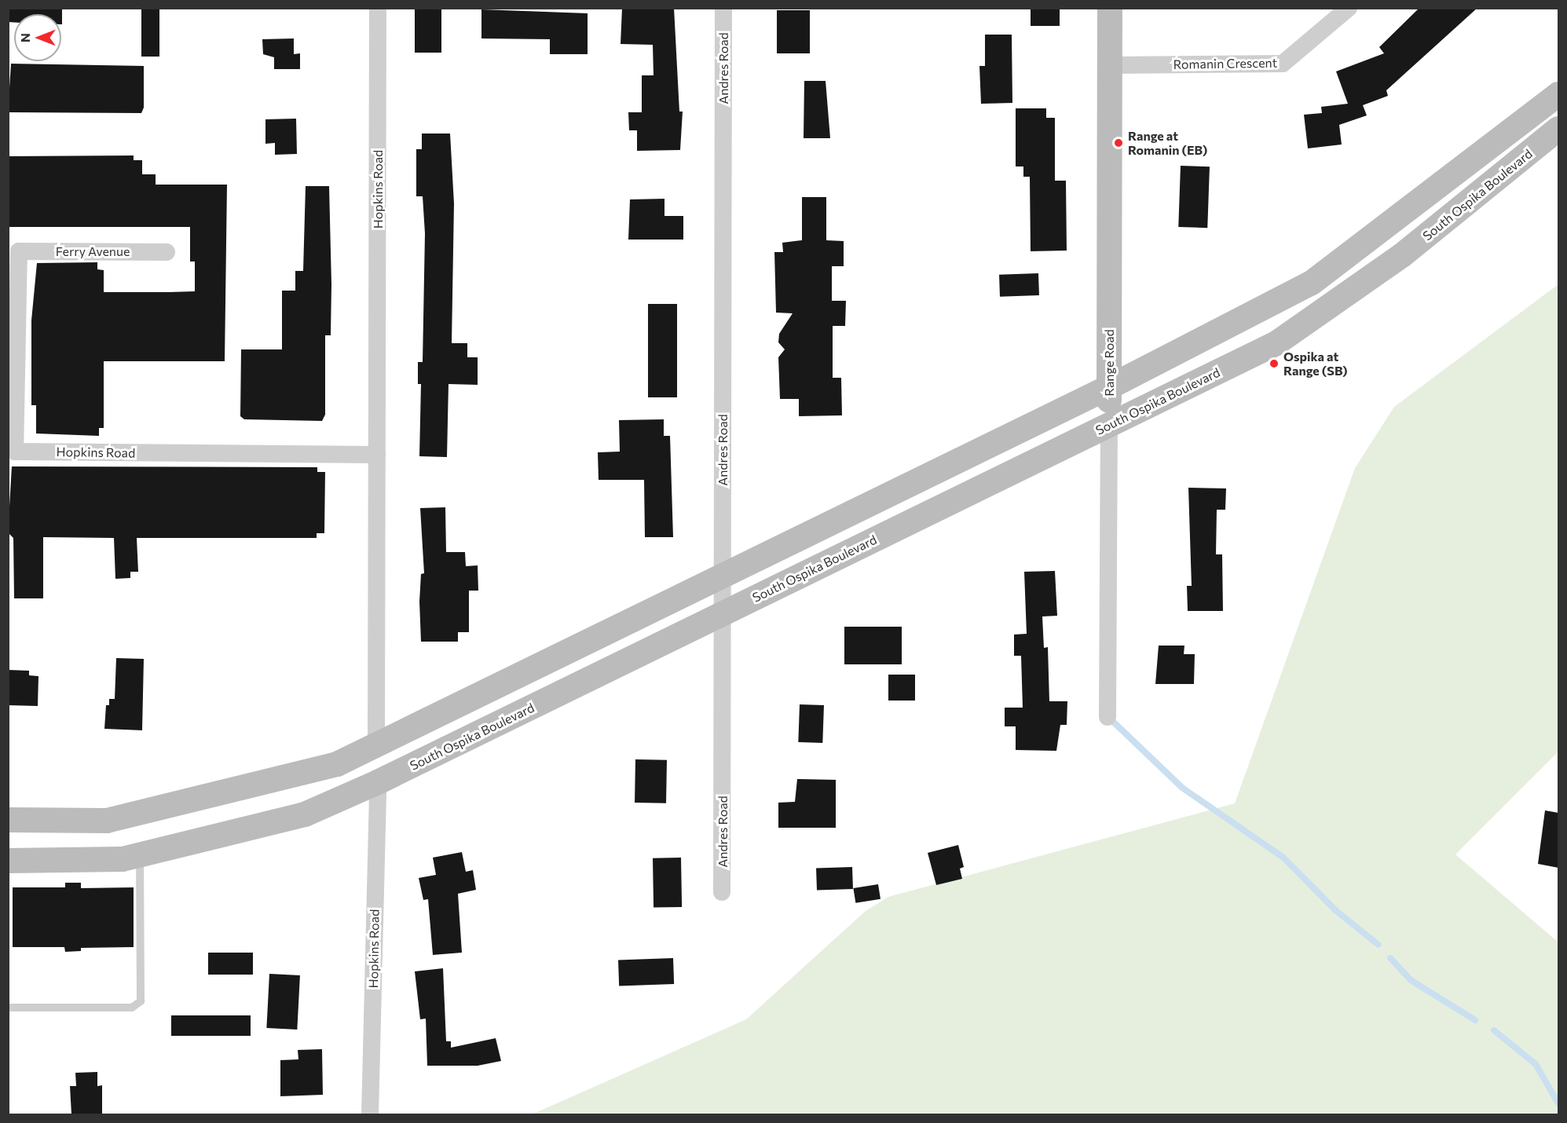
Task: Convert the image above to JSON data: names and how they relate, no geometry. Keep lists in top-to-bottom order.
{
  "streets": {
    "main road": ["South Ospika Boulevard", "Range Road"],
    "street": [
      "Romanin Crescent",
      "Andres Road",
      "Hopkins Road",
      "Ferry Avenue"
    ]
  },
  "crossings": [
    ["Romanin Crescent", "Range Road"],
    ["Andres Road", "South Ospika Boulevard"],
    ["Hopkins Road", "South Ospika Boulevard"],
    ["Hopkins Road", "Ferry Avenue"],
    ["South Ospika Boulevard", "Range Road"]
  ],
  "places": ["Range at Romanin (EB)", "Ospika at Range (SB)"],
  "north": "left"
}
